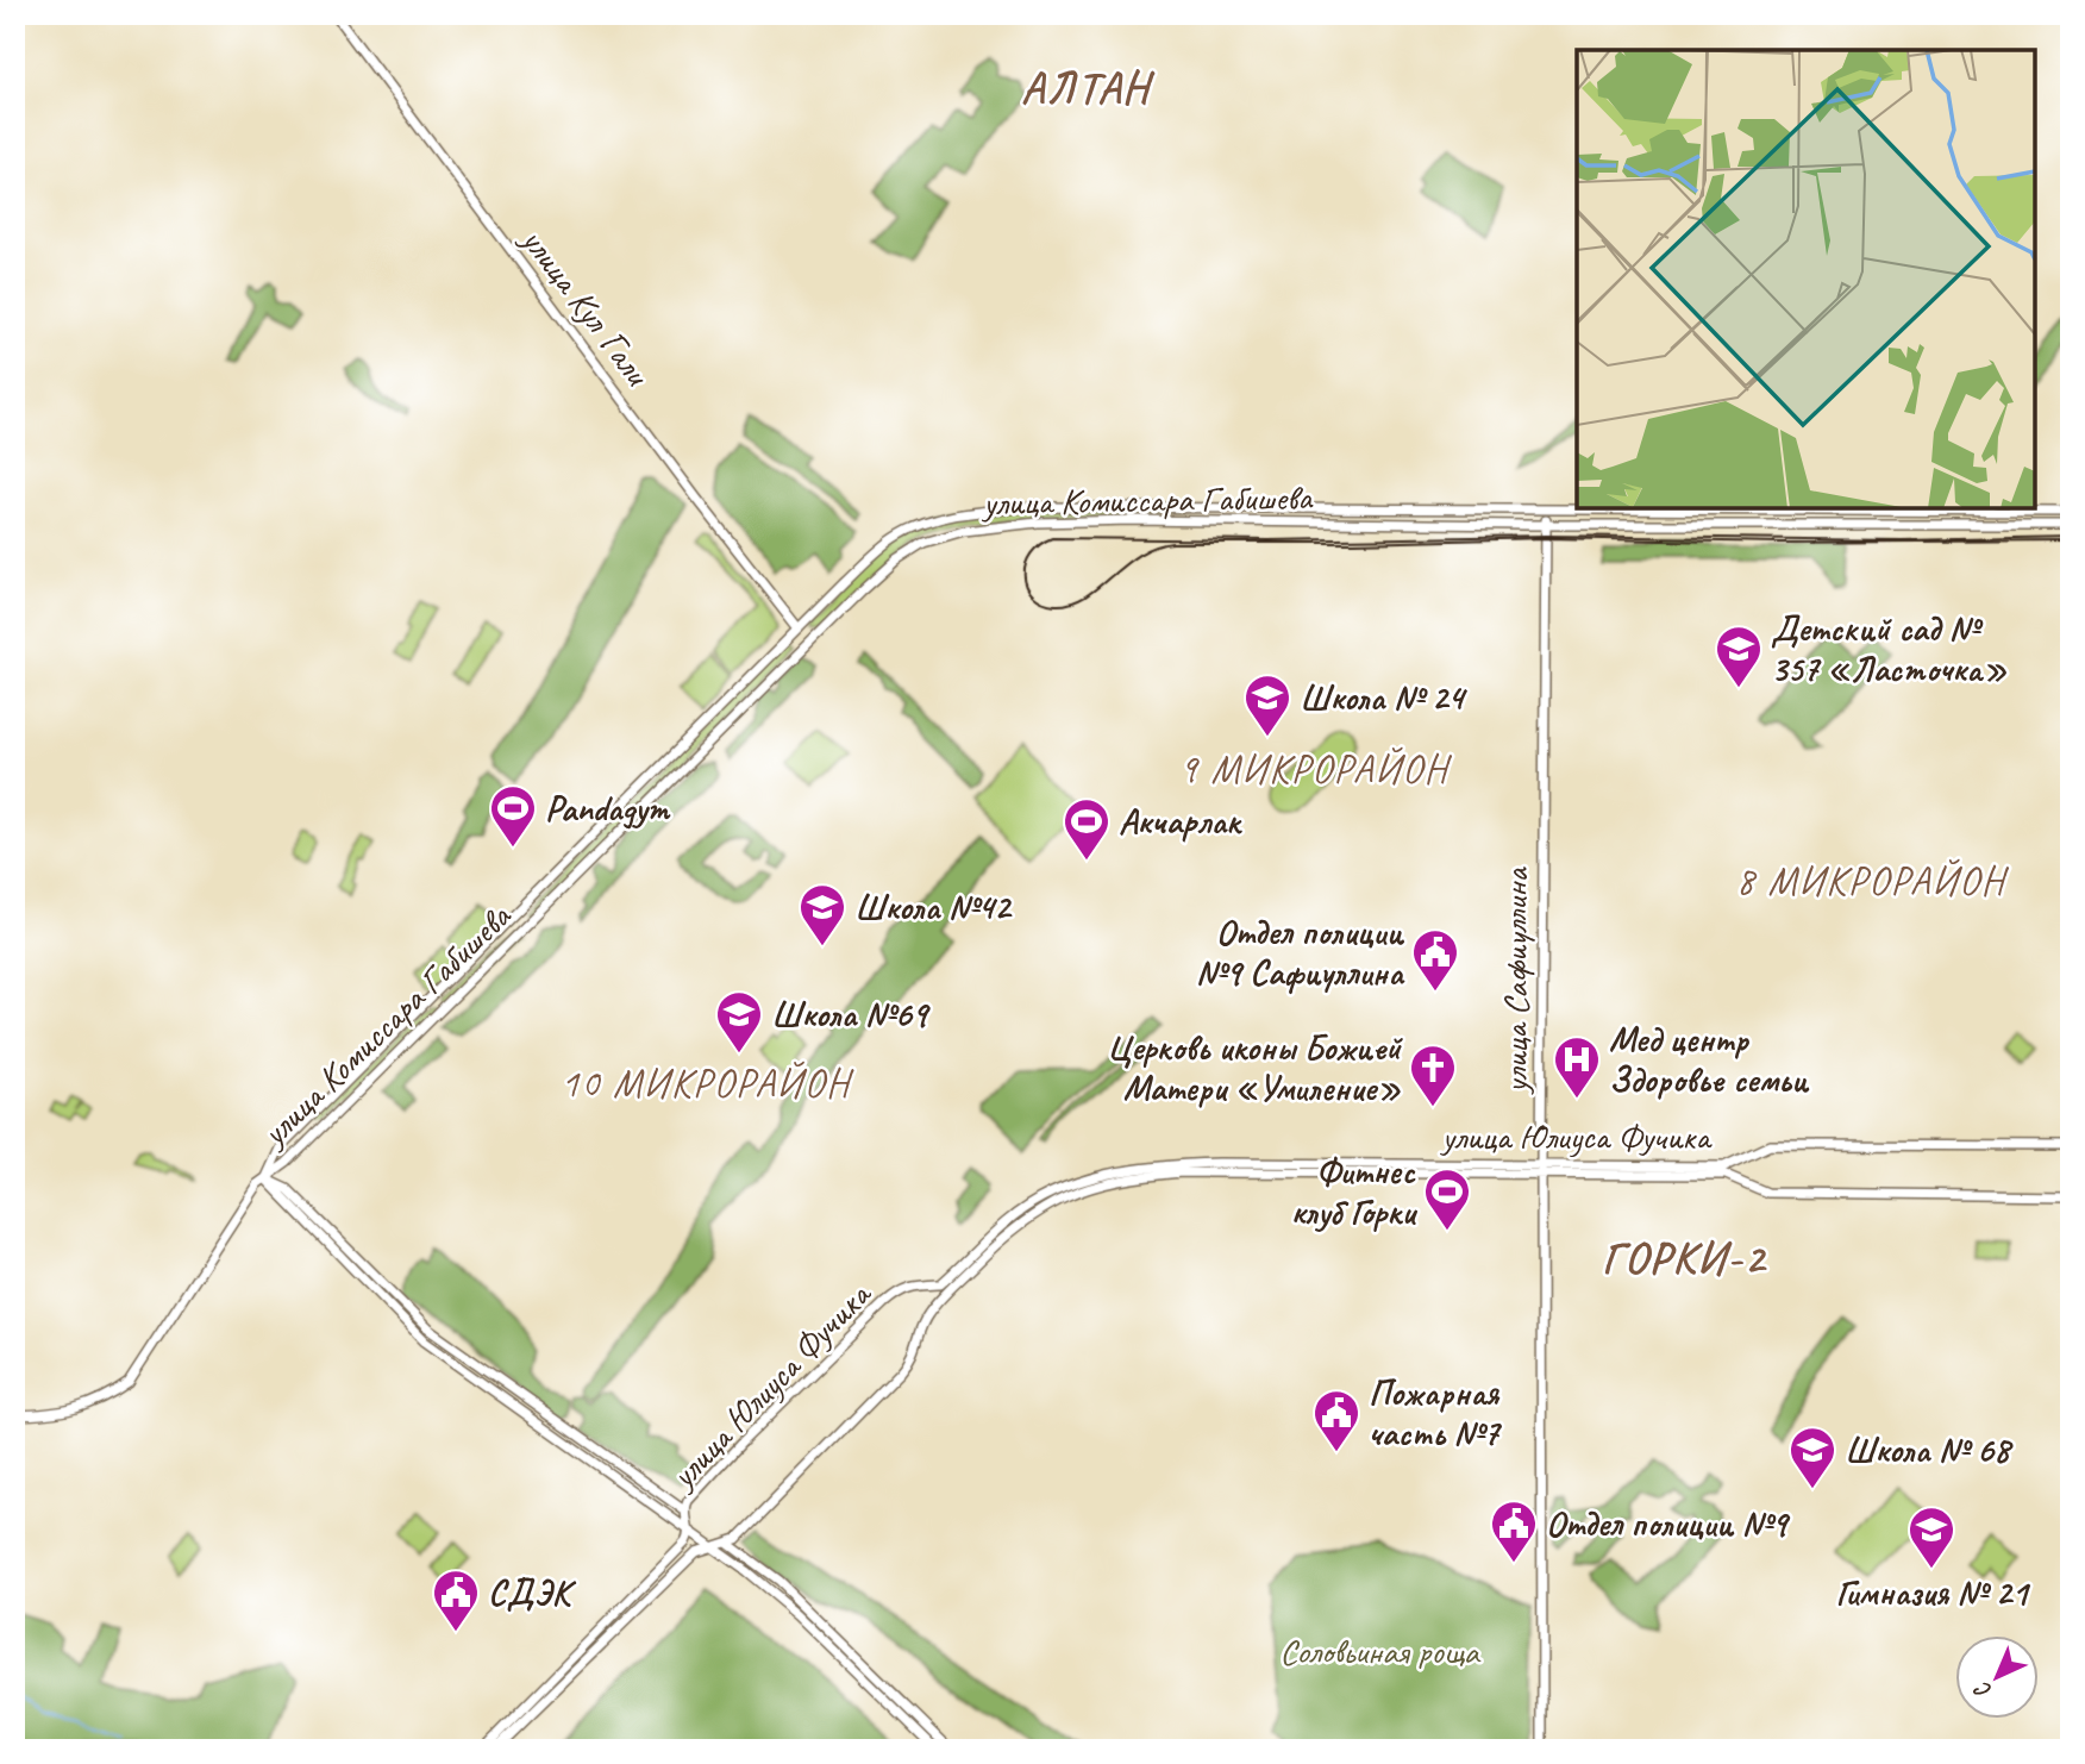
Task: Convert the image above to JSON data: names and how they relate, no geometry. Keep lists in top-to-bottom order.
{
  "streets": {
    "street": [
      "улица Кул Гали",
      "улица Комиссара Габишева",
      "улица Сафиуллина",
      "улица Юлиуса Фучика"
    ]
  },
  "crossings": [
    ["улица Кул Гали", "улица Комиссара Габишева"],
    ["улица Комиссара Габишева", "улица Сафиуллина"],
    ["улица Сафиуллина", "улица Юлиуса Фучика"]
  ],
  "districts": [
    "АЛТАН",
    "9 МИКРОРАЙОН",
    "8 МИКРОРАЙОН",
    "10 МИКРОРАЙОН",
    "ГОРКИ-2"
  ],
  "parks": ["Соловьиная роща"],
  "places": {
    "school or university": [
      "Детский сад № 357 «Ласточка»",
      "Школа № 24",
      "Школа №42",
      "Школа №69",
      "Школа № 68",
      "Гимназия № 21"
    ],
    "sports": ["Pandagym", "Акчарлак", "Фитнес клуб Горки"],
    "public building": [
      "Отдел полиции №9 Сафиуллина",
      "Пожарная часть №7",
      "Отдел полиции №9",
      "СДЭК"
    ],
    "hospital": ["Мед центр Здоровье семьи"],
    "church": ["Церковь иконы Божией Матери «Умиление»"]
  },
  "north": "bottom left"
}
